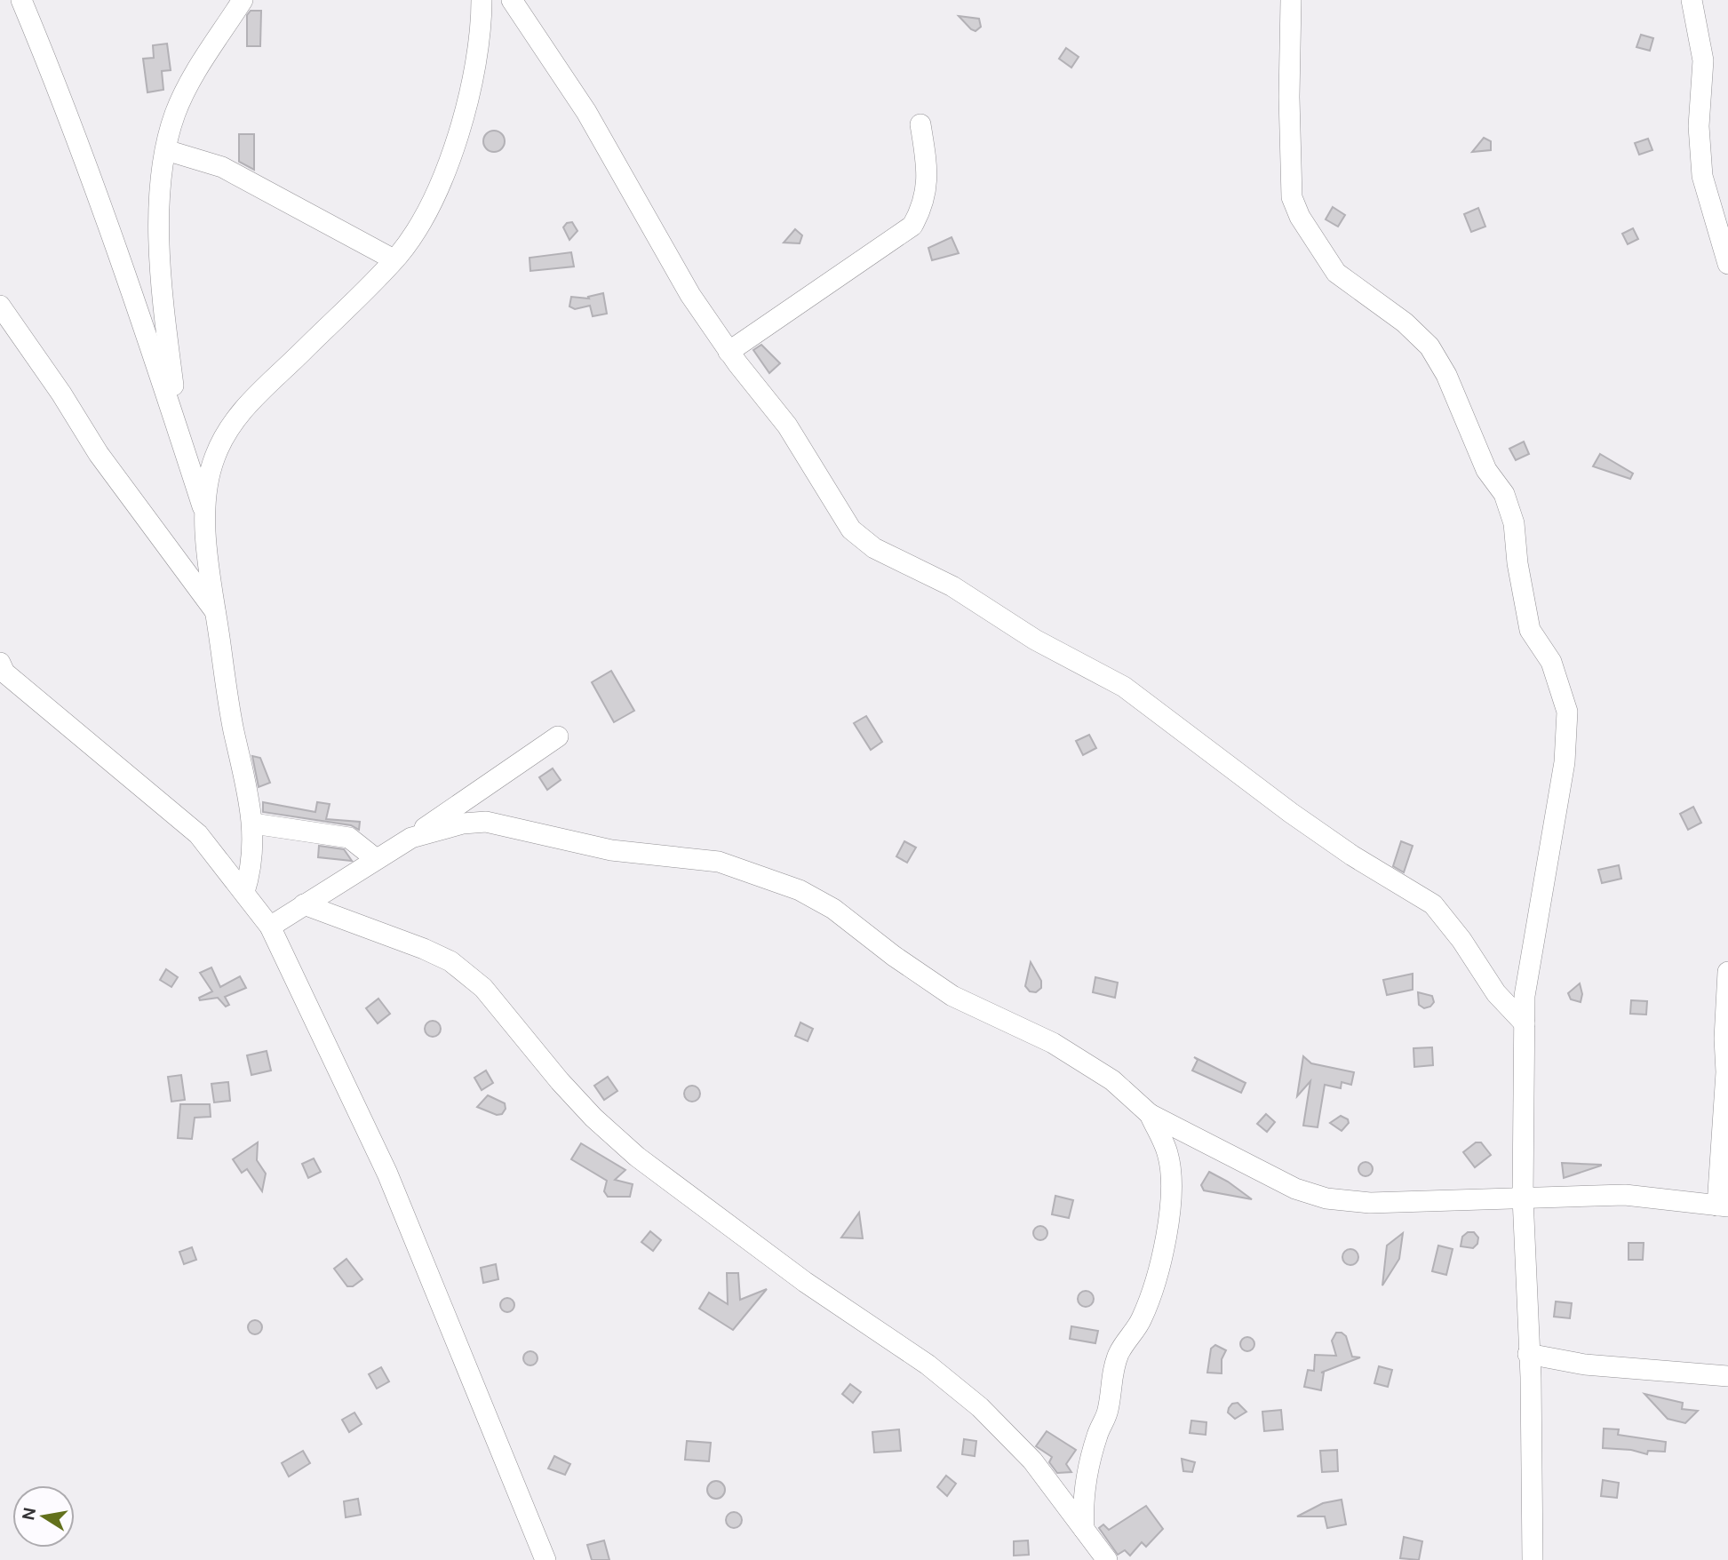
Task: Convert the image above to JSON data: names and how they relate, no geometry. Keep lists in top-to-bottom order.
{
  "north": "left"
}
